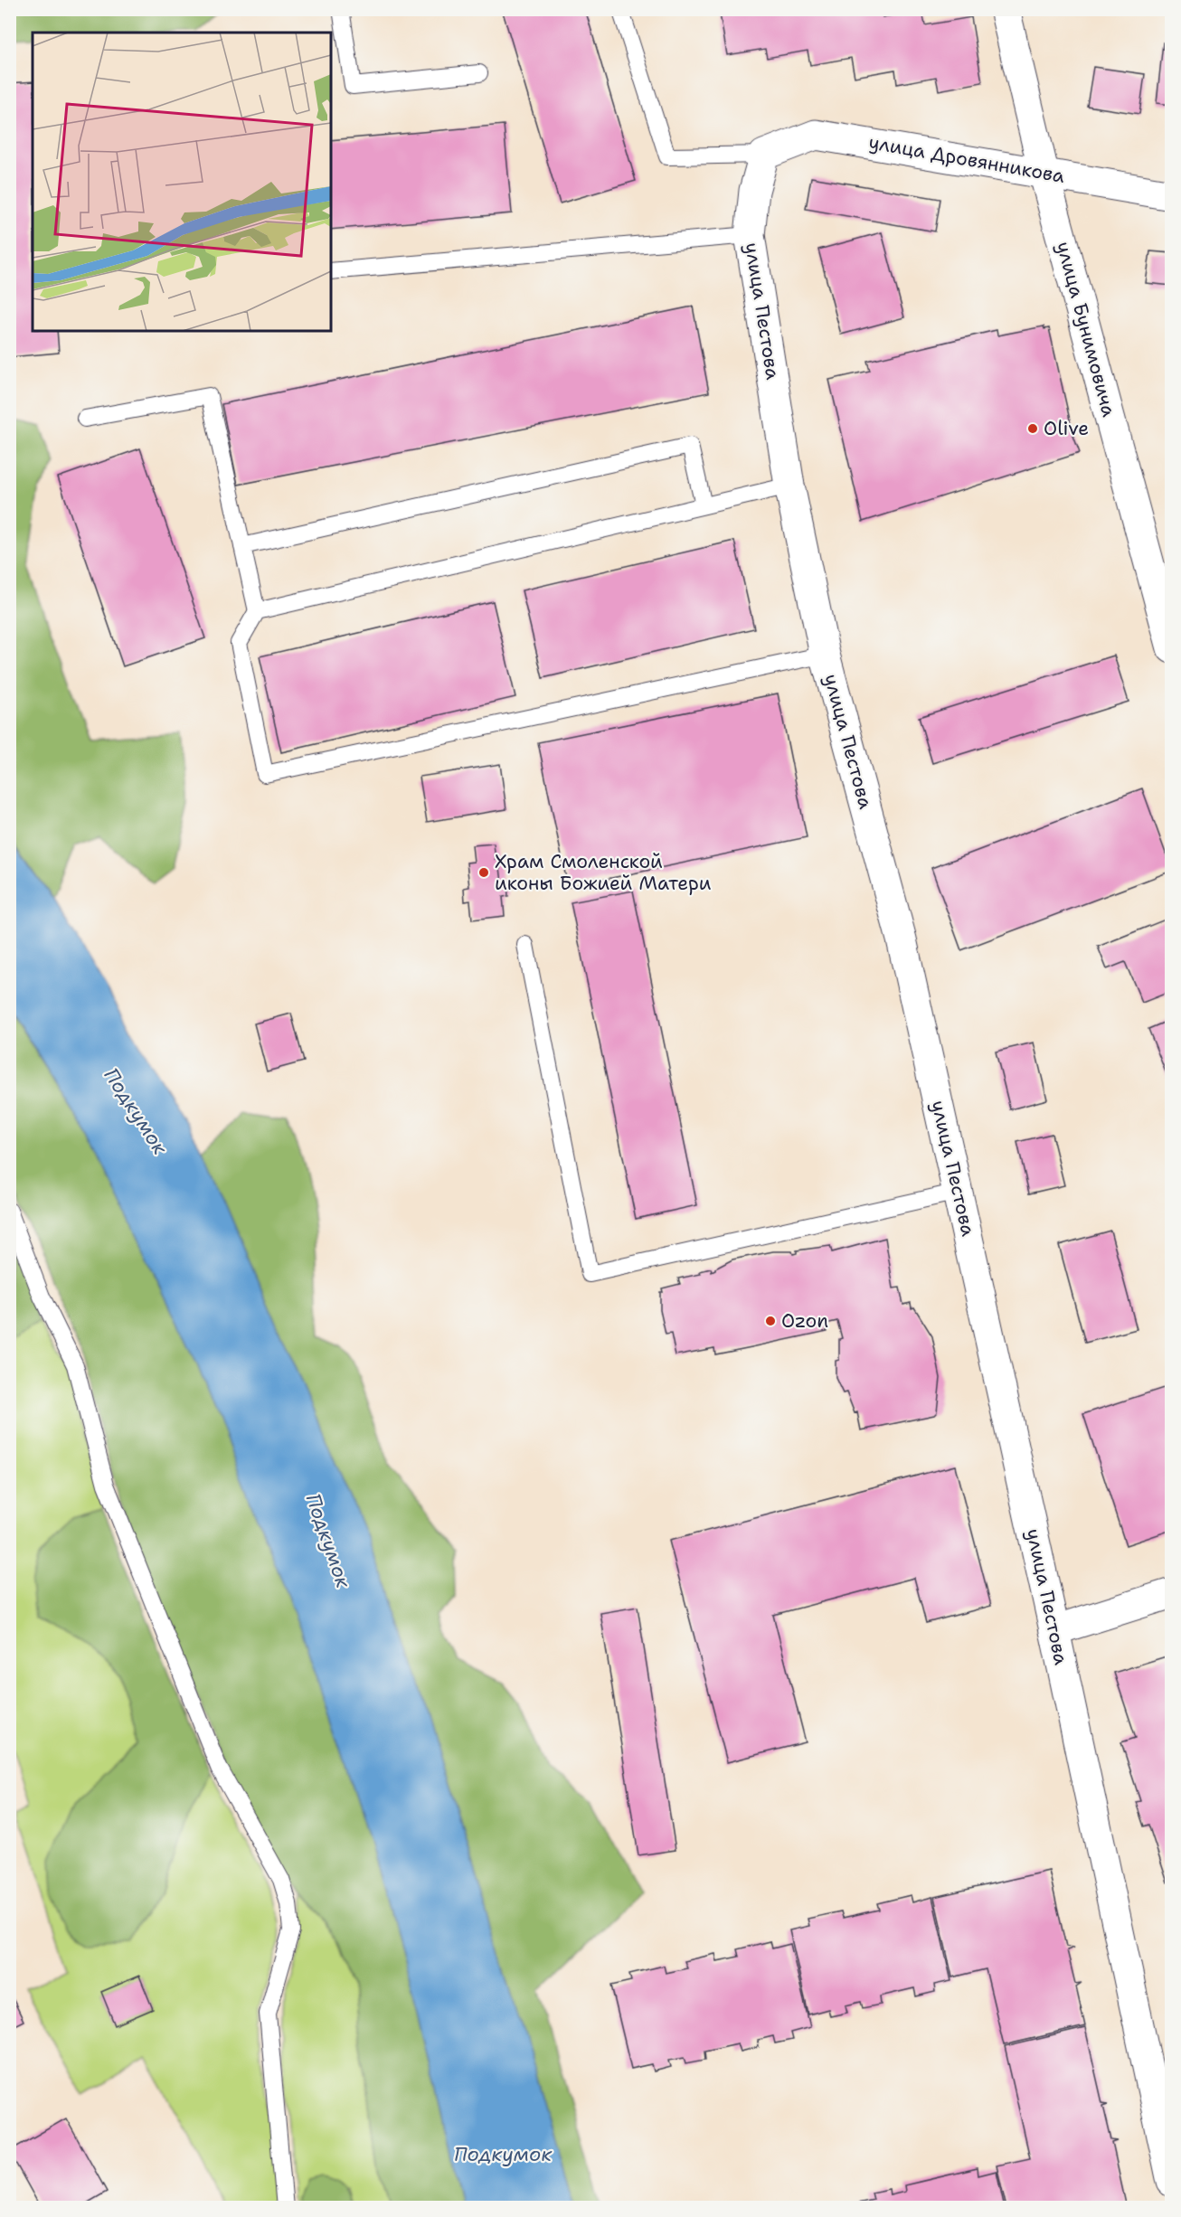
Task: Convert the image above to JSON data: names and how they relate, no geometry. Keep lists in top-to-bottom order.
{
  "streets": {
    "street": ["улица Дровянникова", "улица Пестова", "улица Бунимовича"]
  },
  "crossings": [
    ["улица Дровянникова", "улица Пестова"],
    ["улица Дровянникова", "улица Бунимовича"]
  ],
  "water": ["Подкумок"],
  "places": ["Olive", "Храм Смоленской иконы Божией Матери", "Ozon"]
}
